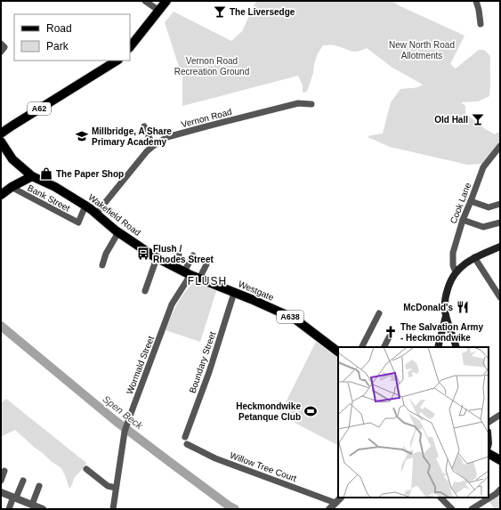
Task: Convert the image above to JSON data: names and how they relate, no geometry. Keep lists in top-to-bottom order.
{
  "streets": {
    "main road": [
      "A62",
      "Wakefield Road",
      "Westgate",
      "A638"
    ],
    "street": [
      "Vernon Road",
      "Bank Street",
      "Cook Lane",
      "Boundary Street",
      "Wormald Street",
      "Willow Tree Court"
    ]
  },
  "crossings": [
    ["Vernon Road", "Wakefield Road"],
    ["Bank Street", "Wakefield Road"],
    ["Wakefield Road", "Westgate"],
    ["Wakefield Road", "A638"],
    ["Wakefield Road", "Wormald Street"],
    ["Westgate", "Boundary Street"]
  ],
  "districts": ["FLUSH"],
  "water": ["Spen Beck"],
  "parks": ["New North Road Allotments", "Vernon Road Recreation Ground"],
  "places": {
    "bar": ["The Liversedge", "Old Hall"],
    "school or university": ["Millbridge, A Share Primary Academy"],
    "shop": ["The Paper Shop"],
    "bus stop": ["Flush / Rhodes Street"],
    "restaurant": ["McDonald's"],
    "church": ["The Salvation Army - Heckmondwike"],
    "sports": ["Heckmondwike Petanque Club"]
  },
  "legend": ["Road", "Park"]
}
